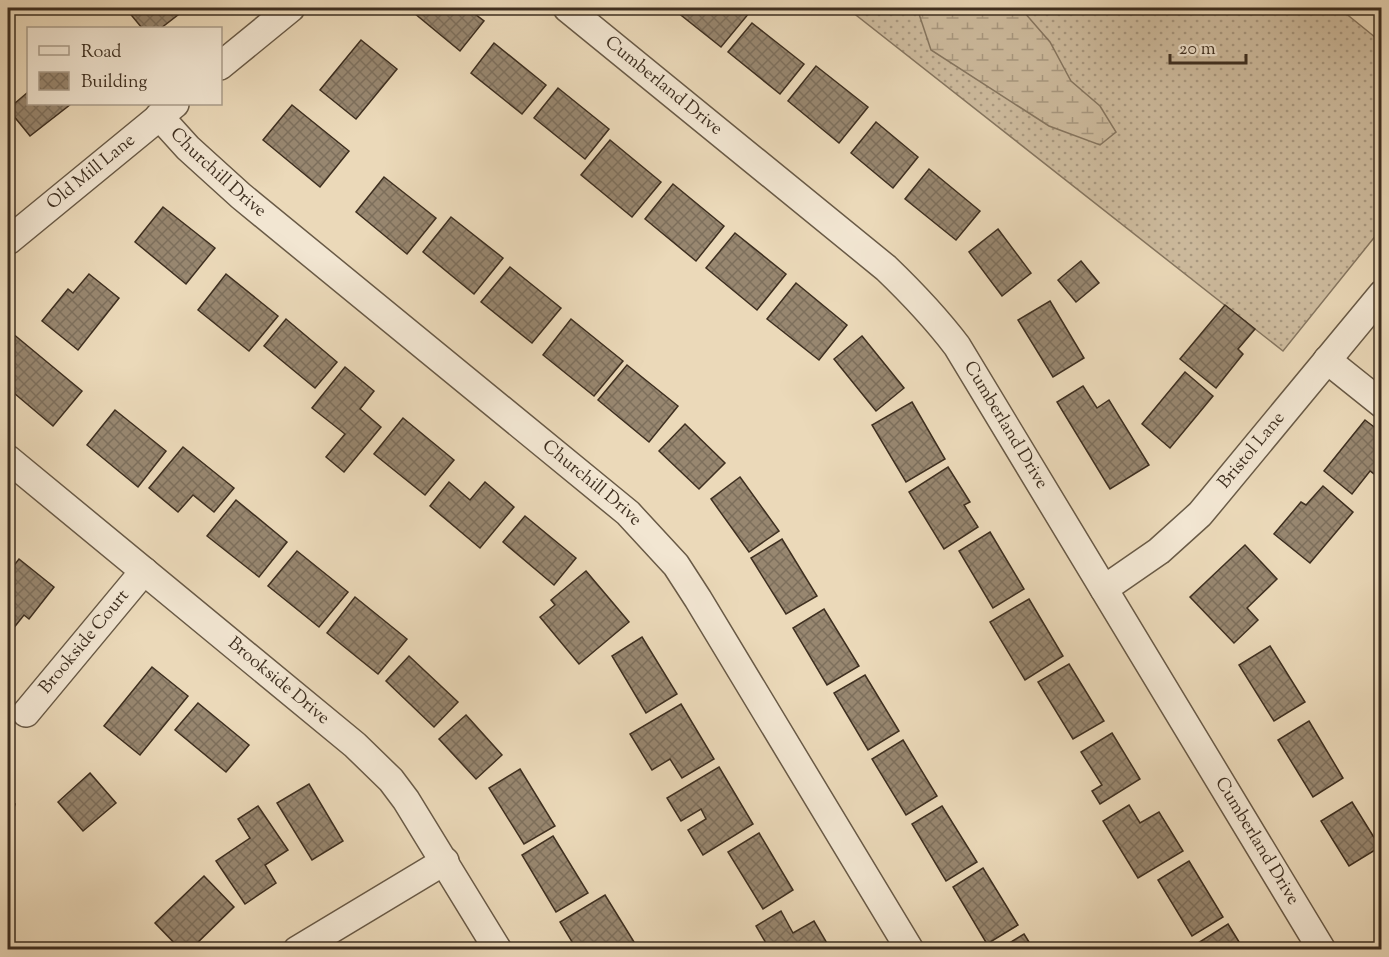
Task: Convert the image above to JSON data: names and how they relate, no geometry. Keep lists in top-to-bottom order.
{
  "streets": {
    "street": [
      "Cumberland Drive",
      "Old Mill Lane",
      "Churchill Drive",
      "Bristol Lane",
      "Brookside Court",
      "Brookside Drive"
    ]
  },
  "crossings": [
    ["Cumberland Drive", "Bristol Lane"],
    ["Old Mill Lane", "Churchill Drive"],
    ["Brookside Court", "Brookside Drive"]
  ],
  "legend": ["Road", "Building"],
  "scale_bar": "20 m"
}
